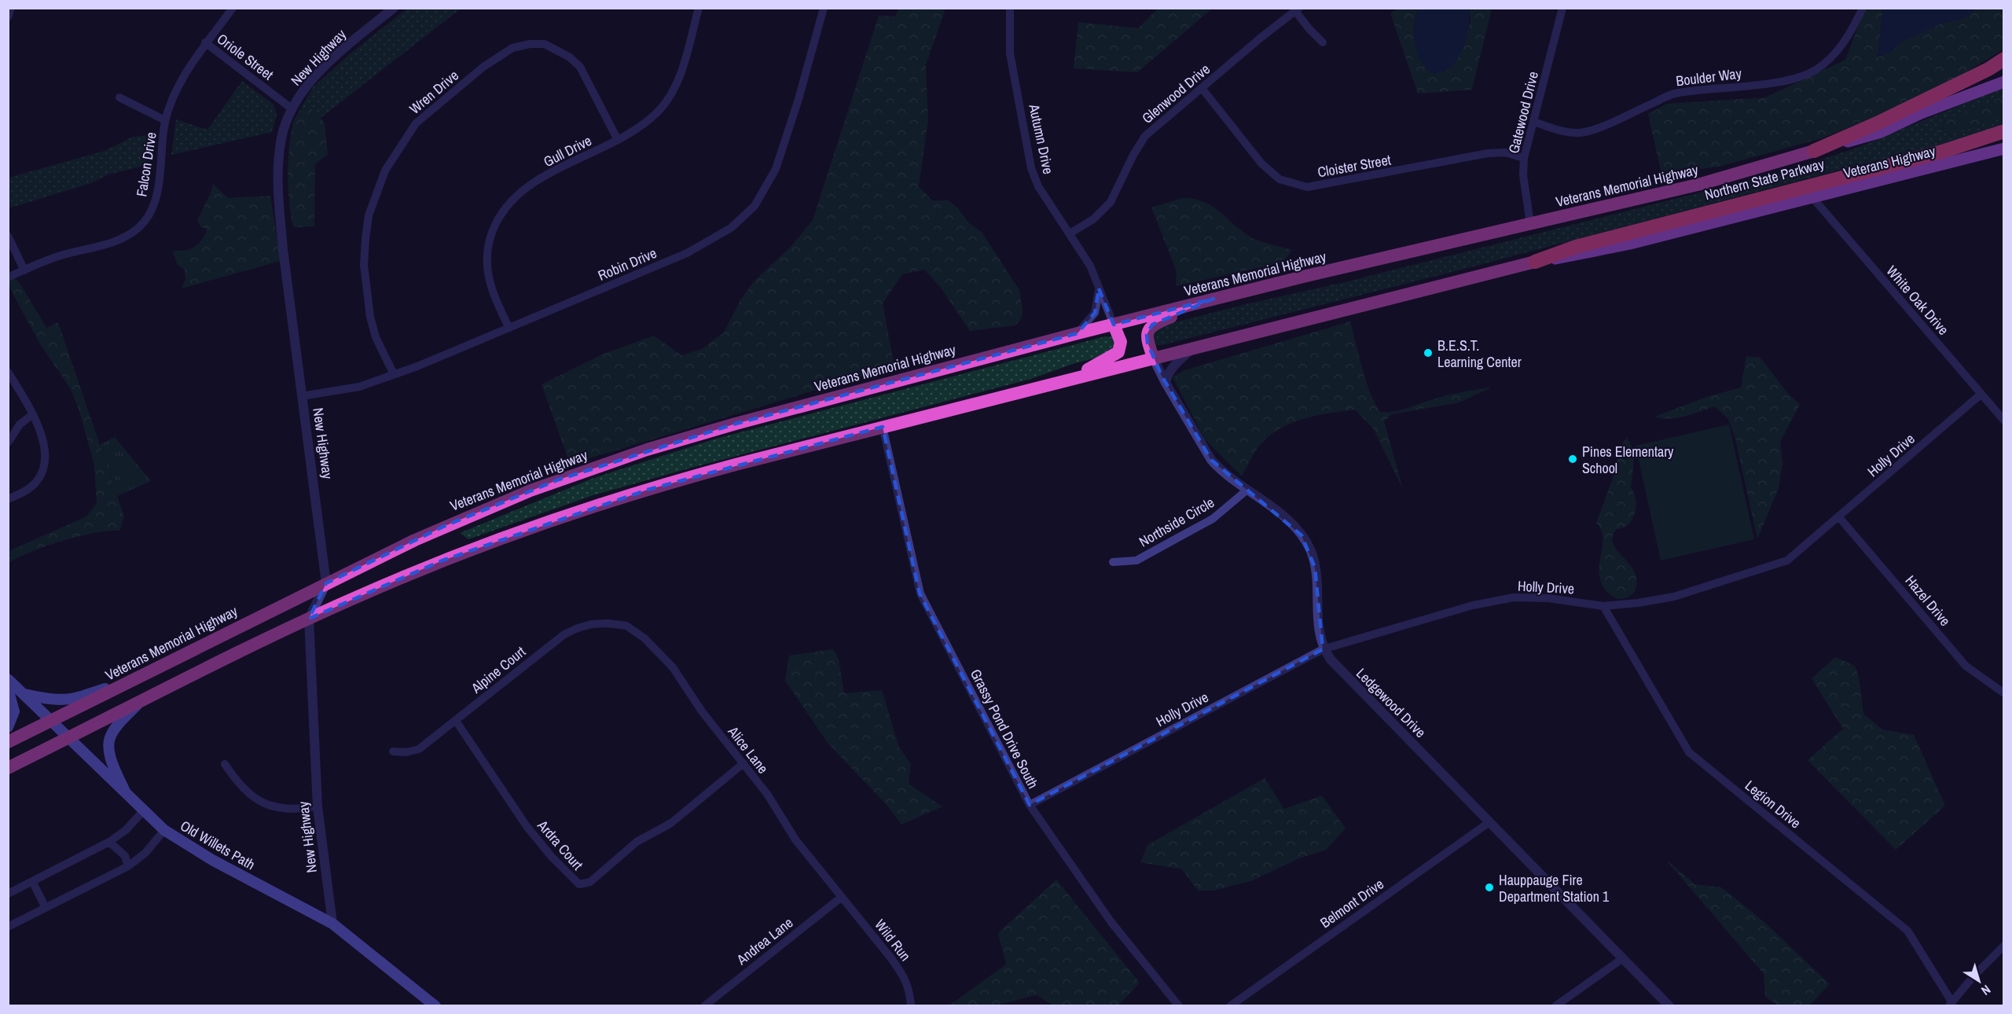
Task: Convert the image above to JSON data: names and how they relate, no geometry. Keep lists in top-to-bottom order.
{
  "streets": {
    "highway": ["Northern State Parkway", "Veterans Memorial Highway"],
    "main road": ["Veterans Highway", "Old Willets Path"],
    "street": [
      "Oriole Street",
      "New Highway",
      "Boulder Way",
      "Wren Drive",
      "Glenwood Drive",
      "Gatewood Drive",
      "Autumn Drive",
      "Gull Drive",
      "Falcon Drive",
      "Cloister Street",
      "Robin Drive",
      "White Oak Drive",
      "Holly Drive",
      "Northside Circle",
      "Hazel Drive",
      "Alpine Court",
      "Ledgewood Drive",
      "Grassy Pond Drive South",
      "Alice Lane",
      "Legion Drive",
      "Ardra Court",
      "Belmont Drive",
      "Wild Run",
      "Andrea Lane"
    ]
  },
  "crossings": [
    ["Oriole Street", "New Highway"],
    ["Oriole Street", "Falcon Drive"],
    ["New Highway", "Veterans Memorial Highway"],
    ["New Highway", "Robin Drive"],
    ["New Highway", "Old Willets Path"],
    ["Boulder Way", "Gatewood Drive"],
    ["Wren Drive", "Gull Drive"],
    ["Wren Drive", "Robin Drive"],
    ["Glenwood Drive", "Autumn Drive"],
    ["Glenwood Drive", "Cloister Street"],
    ["Gatewood Drive", "Cloister Street"],
    ["Gatewood Drive", "Veterans Memorial Highway"],
    ["Autumn Drive", "Veterans Memorial Highway"],
    ["Gull Drive", "Robin Drive"],
    ["Veterans Highway", "Northern State Parkway"],
    ["Veterans Highway", "Veterans Memorial Highway"],
    ["Veterans Highway", "White Oak Drive"],
    ["Northern State Parkway", "Veterans Memorial Highway"],
    ["Veterans Memorial Highway", "Old Willets Path"],
    ["White Oak Drive", "Holly Drive"],
    ["Holly Drive", "Hazel Drive"],
    ["Holly Drive", "Ledgewood Drive"],
    ["Holly Drive", "Grassy Pond Drive South"],
    ["Holly Drive", "Legion Drive"],
    ["Northside Circle", "Ledgewood Drive"],
    ["Alpine Court", "Alice Lane"],
    ["Alpine Court", "Ardra Court"],
    ["Ledgewood Drive", "Belmont Drive"],
    ["Alice Lane", "Ardra Court"],
    ["Alice Lane", "Wild Run"],
    ["Alice Lane", "Andrea Lane"],
    ["Wild Run", "Andrea Lane"]
  ],
  "places": ["B.E.S.T. Learning Center", "Pines Elementary School", "Hauppauge Fire Department Station 1"],
  "north": "bottom right"
}
